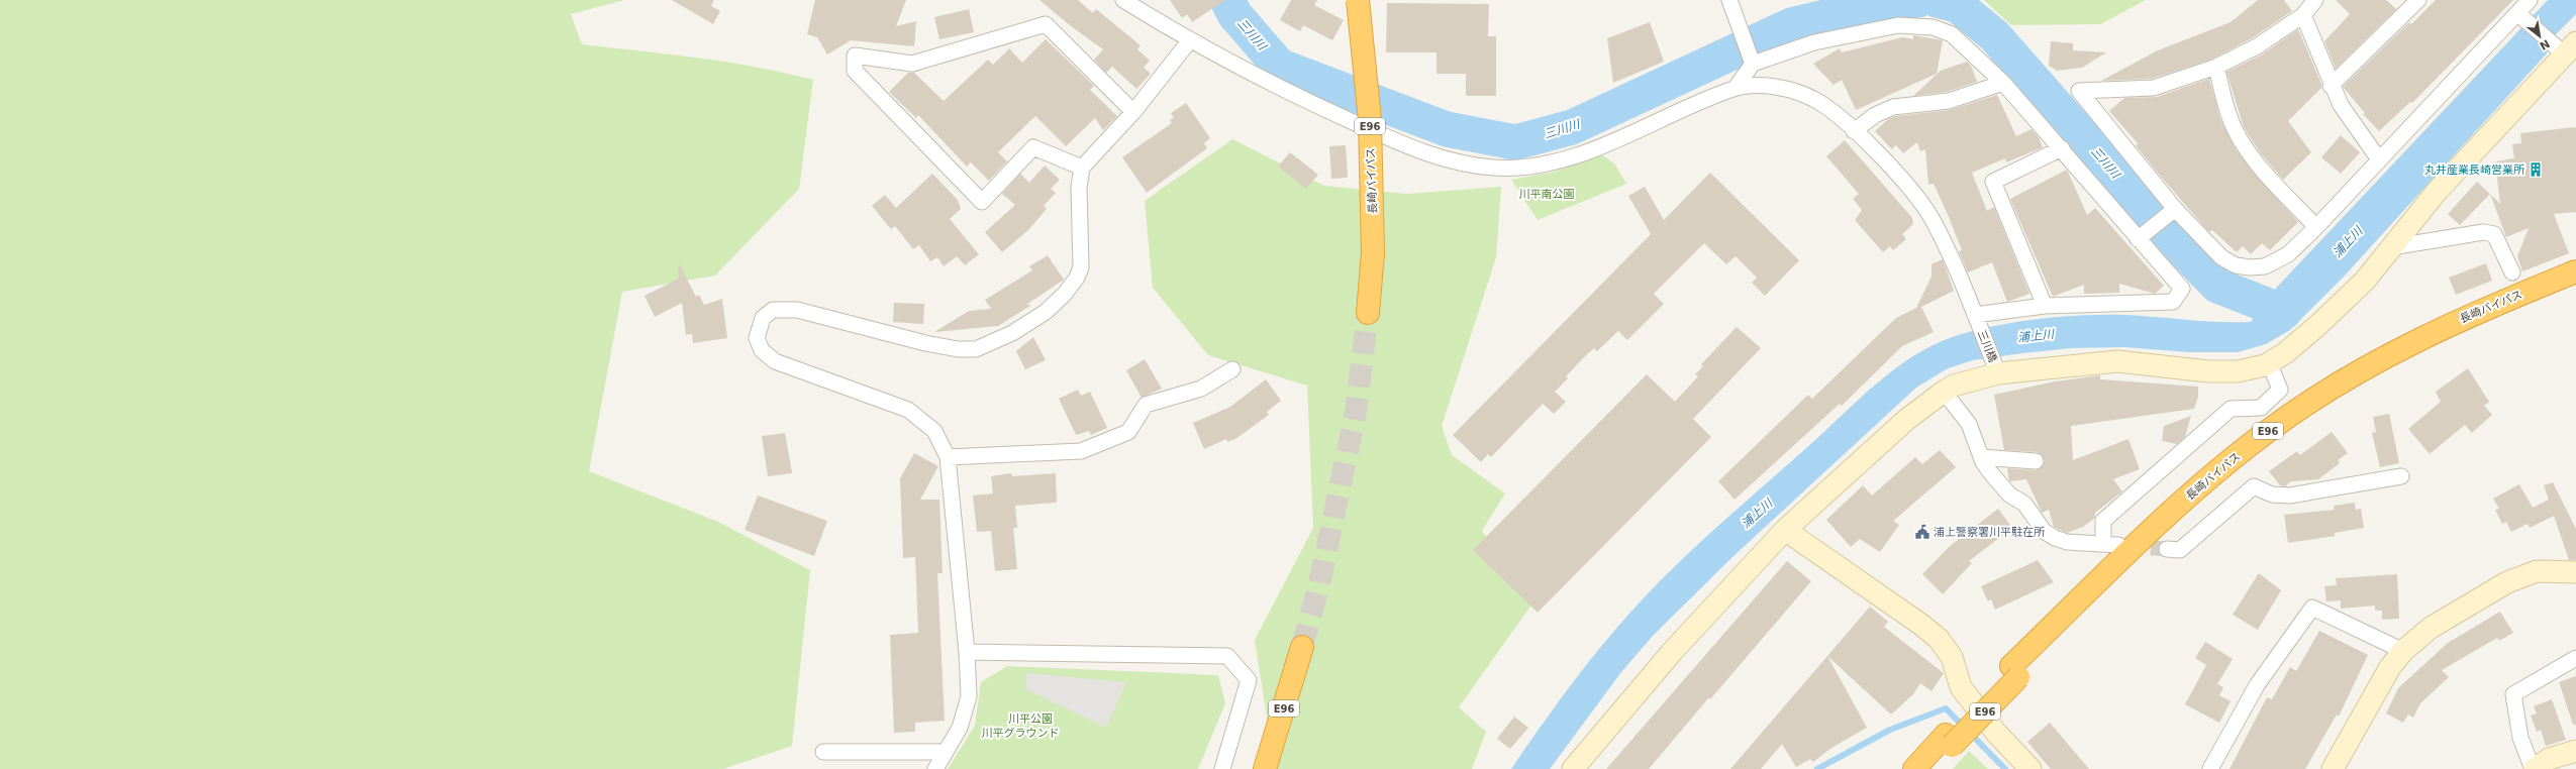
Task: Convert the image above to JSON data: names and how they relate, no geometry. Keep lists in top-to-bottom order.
{
  "streets": {
    "highway": ["E96", "長崎バイパス"],
    "street": ["三川橋"]
  },
  "water": ["三川川", "浦上川"],
  "parks": ["川平南公園", "川平公園", "川平グラウンド"],
  "places": {
    "building": ["丸井産業長崎営業所"],
    "public building": ["浦上警察署川平駐在所"]
  },
  "north": "bottom right"
}
